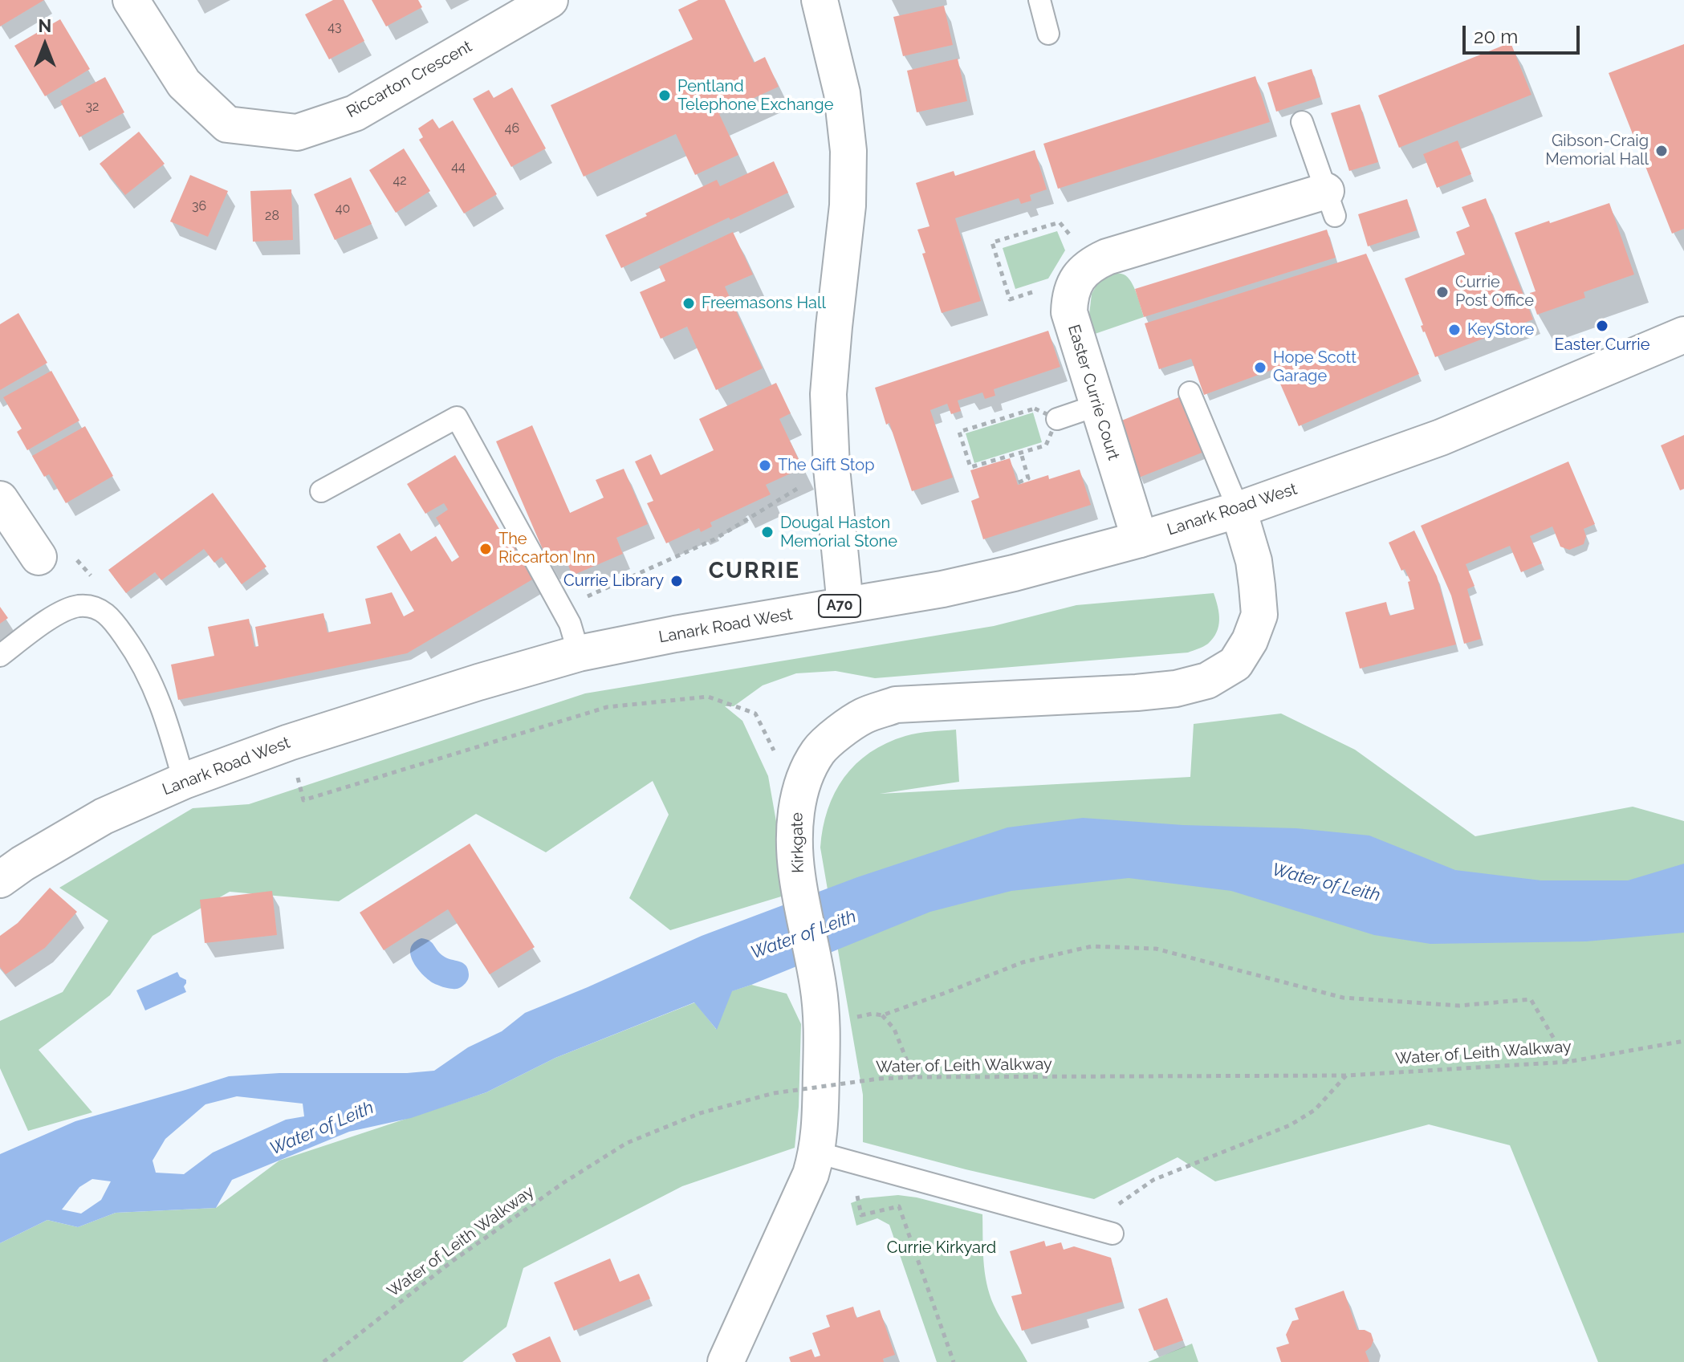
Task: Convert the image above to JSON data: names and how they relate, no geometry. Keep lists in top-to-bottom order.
{
  "streets": {
    "street": [
      "Riccarton Crescent",
      "Easter Currie Court",
      "Lanark Road West",
      "A70",
      "Kirkgate"
    ],
    "path": ["Water of Leith Walkway"]
  },
  "crossings": [
    ["Easter Currie Court", "Lanark Road West"],
    ["Lanark Road West", "Kirkgate"]
  ],
  "districts": ["CURRIE"],
  "water": ["Water of Leith"],
  "parks": ["Currie Kirkyard"],
  "places": [
    "Pentland Telephone Exchange",
    "Gibson-Craig Memorial Hall",
    "Currie Post Office",
    "Freemasons Hall",
    "Easter Currie",
    "KeyStore",
    "Hope Scott Garage",
    "The Gift Stop",
    "Dougal Haston Memorial Stone",
    "The Riccarton Inn",
    "Currie Library"
  ],
  "house_numbers": [
    "43",
    "32",
    "46",
    "44",
    "42",
    "36",
    "40",
    "28"
  ],
  "scale_bar": "20 m",
  "north": "top"
}
